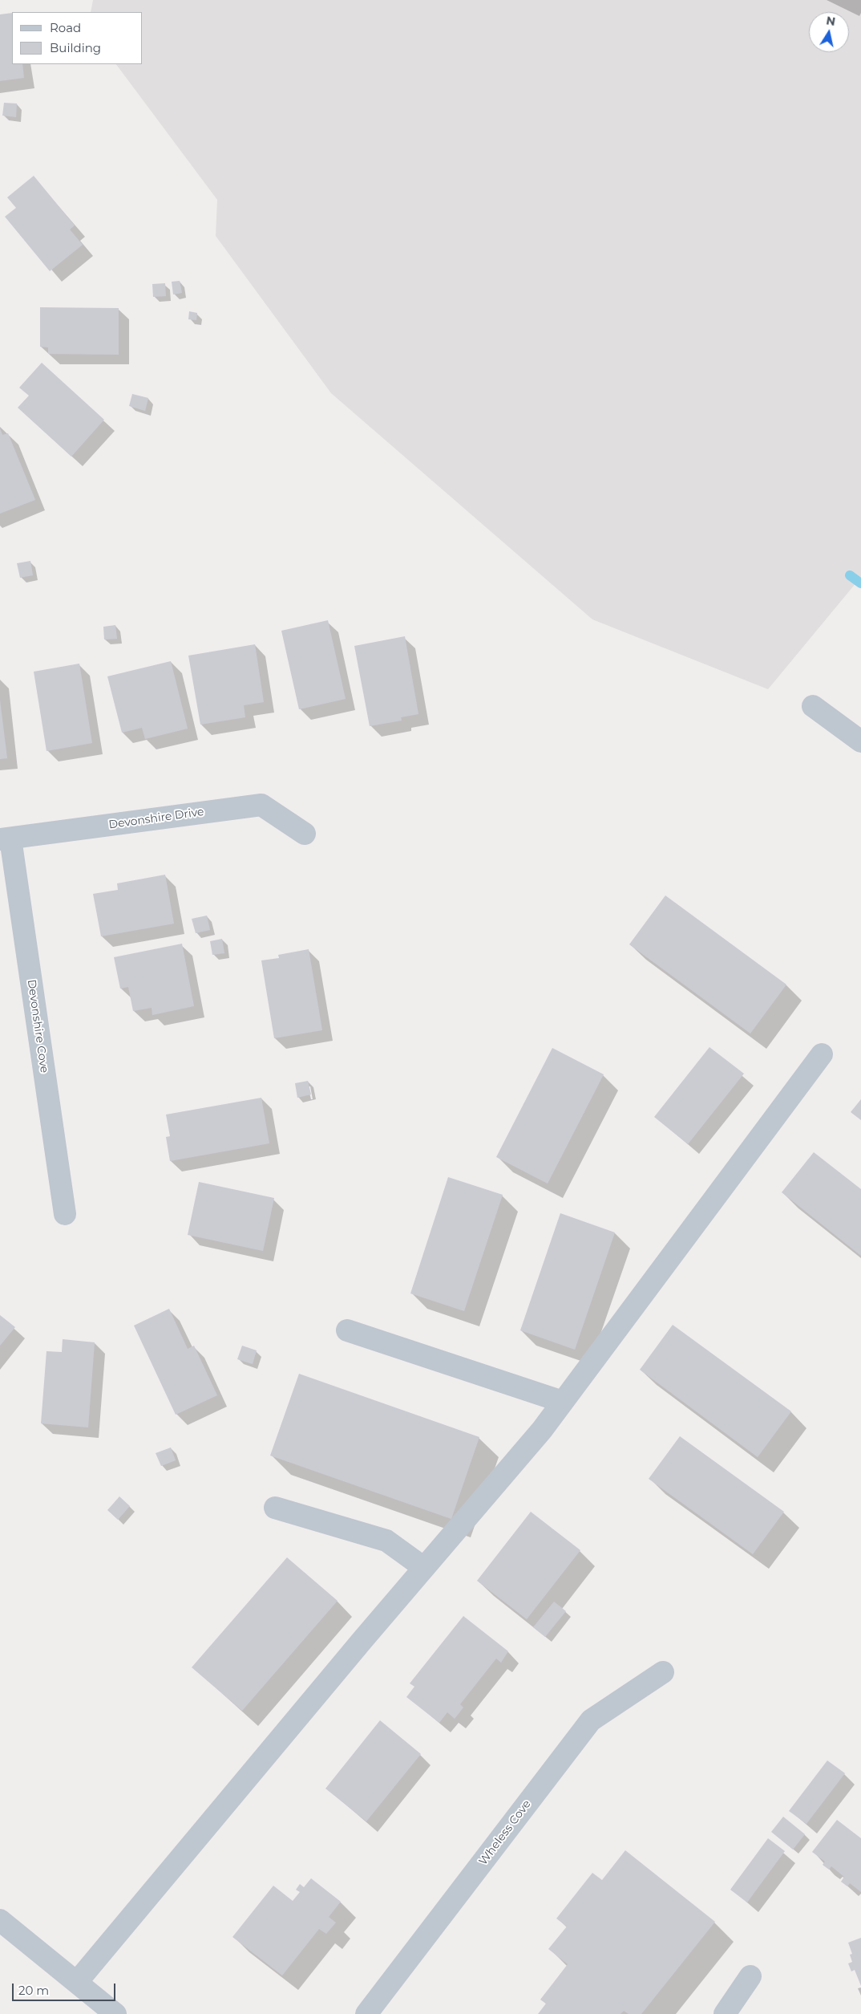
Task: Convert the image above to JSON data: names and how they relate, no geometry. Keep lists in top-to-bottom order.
{
  "streets": {
    "street": ["Devonshire Drive", "Devonshire Cove", "Wheless Cove"]
  },
  "crossings": [
    ["Devonshire Drive", "Devonshire Cove"]
  ],
  "legend": ["Road", "Building"],
  "scale_bar": "20 m",
  "north": "top"
}
